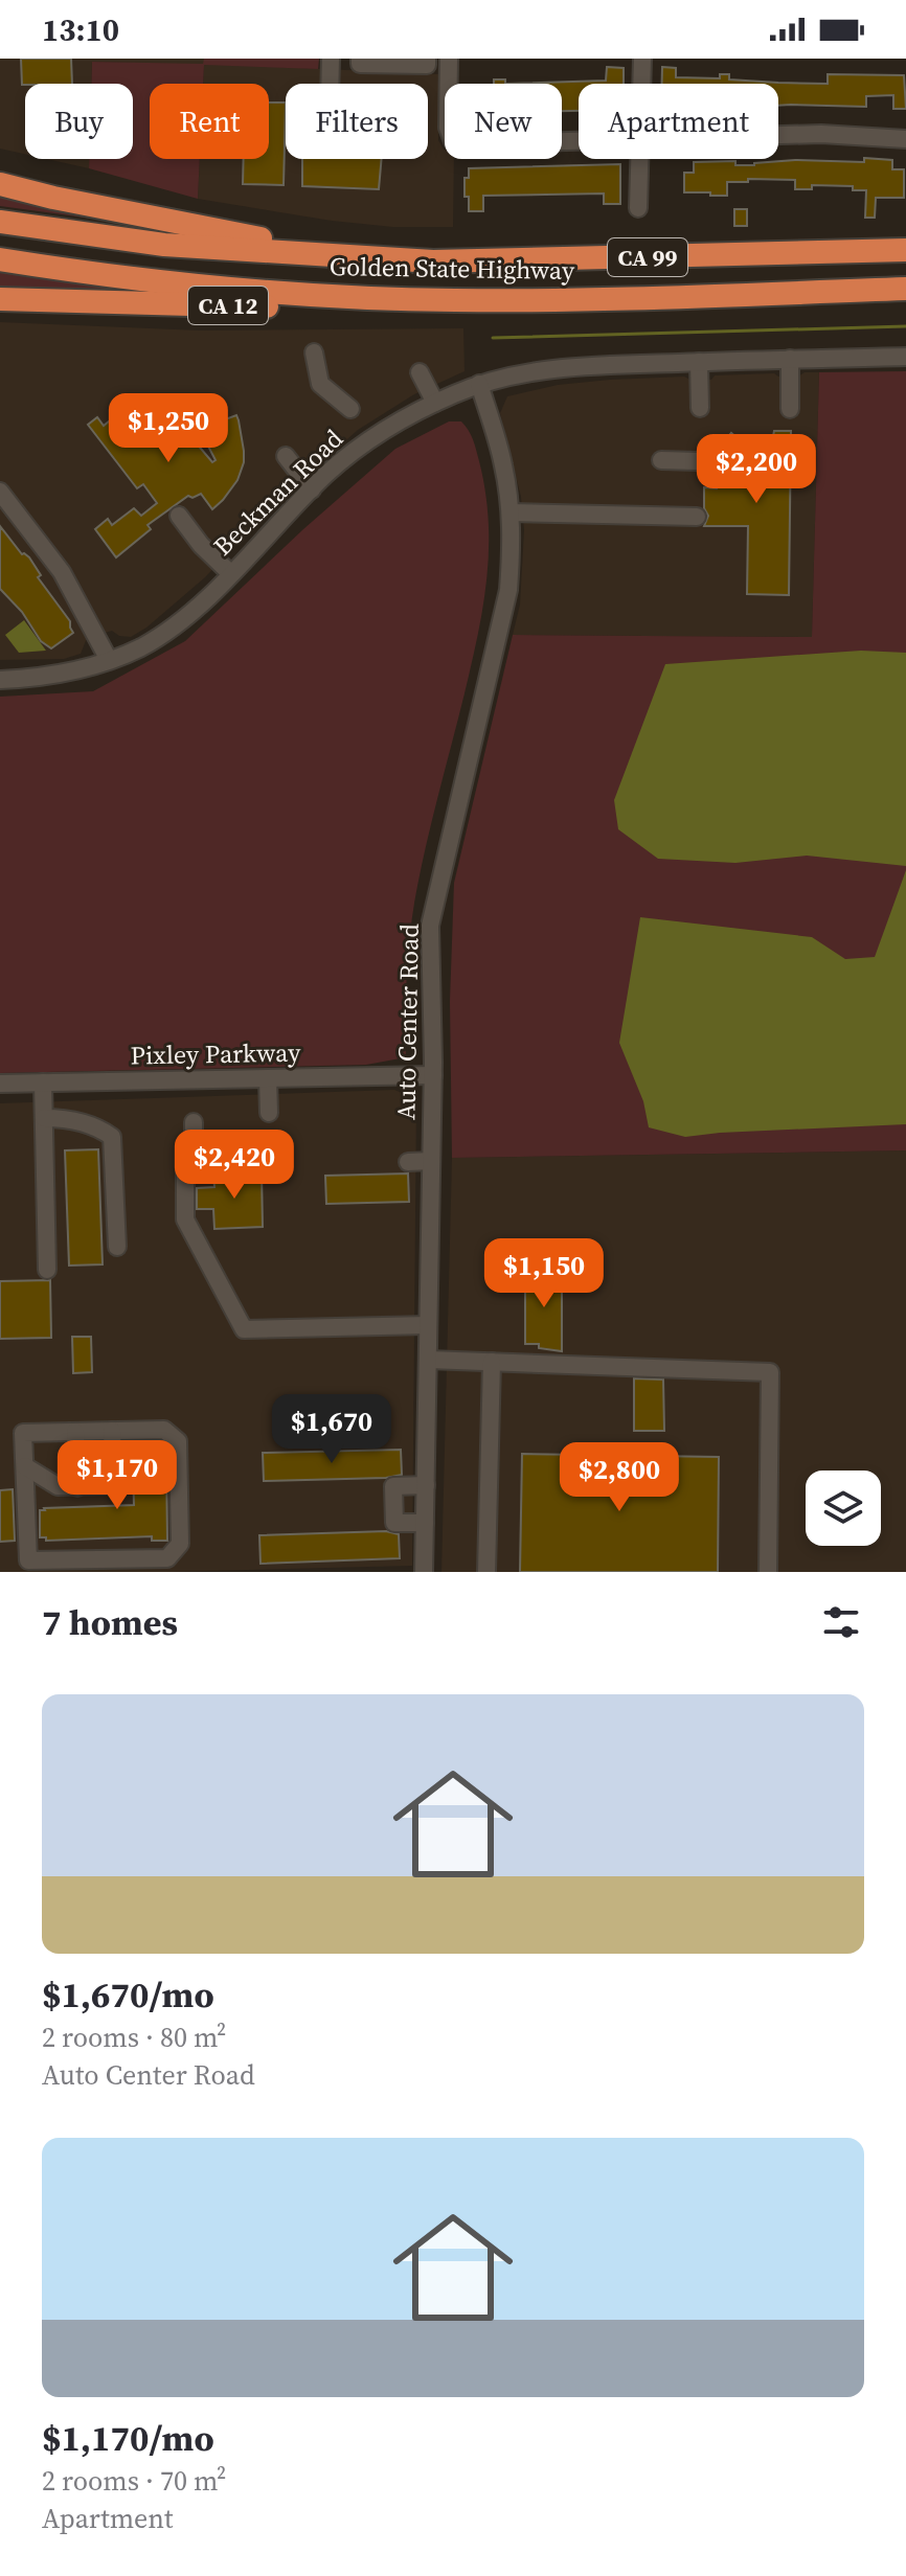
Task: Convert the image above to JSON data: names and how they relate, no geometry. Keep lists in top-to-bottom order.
{
  "streets": {
    "highway": ["CA 99", "Golden State Highway", "CA 12"],
    "street": ["Beckman Road", "Auto Center Road", "Pixley Parkway"]
  },
  "crossings": [
    ["Golden State Highway", "CA 12"],
    ["Beckman Road", "Auto Center Road"],
    ["Auto Center Road", "Pixley Parkway"]
  ],
  "page": {
    "status": "13:10",
    "chip": [
      "Buy",
      "Rent",
      "Filters",
      "New",
      "Apartment"
    ],
    "price": [
      "$1,250",
      "$2,200",
      "$2,420",
      "$1,150",
      "$1,670",
      "$1,170",
      "$2,800"
    ],
    "heading": "7 homes",
    "list": [
      {
        "name": "$1,670/mo",
        "note": "2 rooms · 80 m² · Auto Center Road"
      },
      {
        "name": "$1,170/mo",
        "note": "2 rooms · 70 m² · Apartment"
      }
    ]
  }
}
